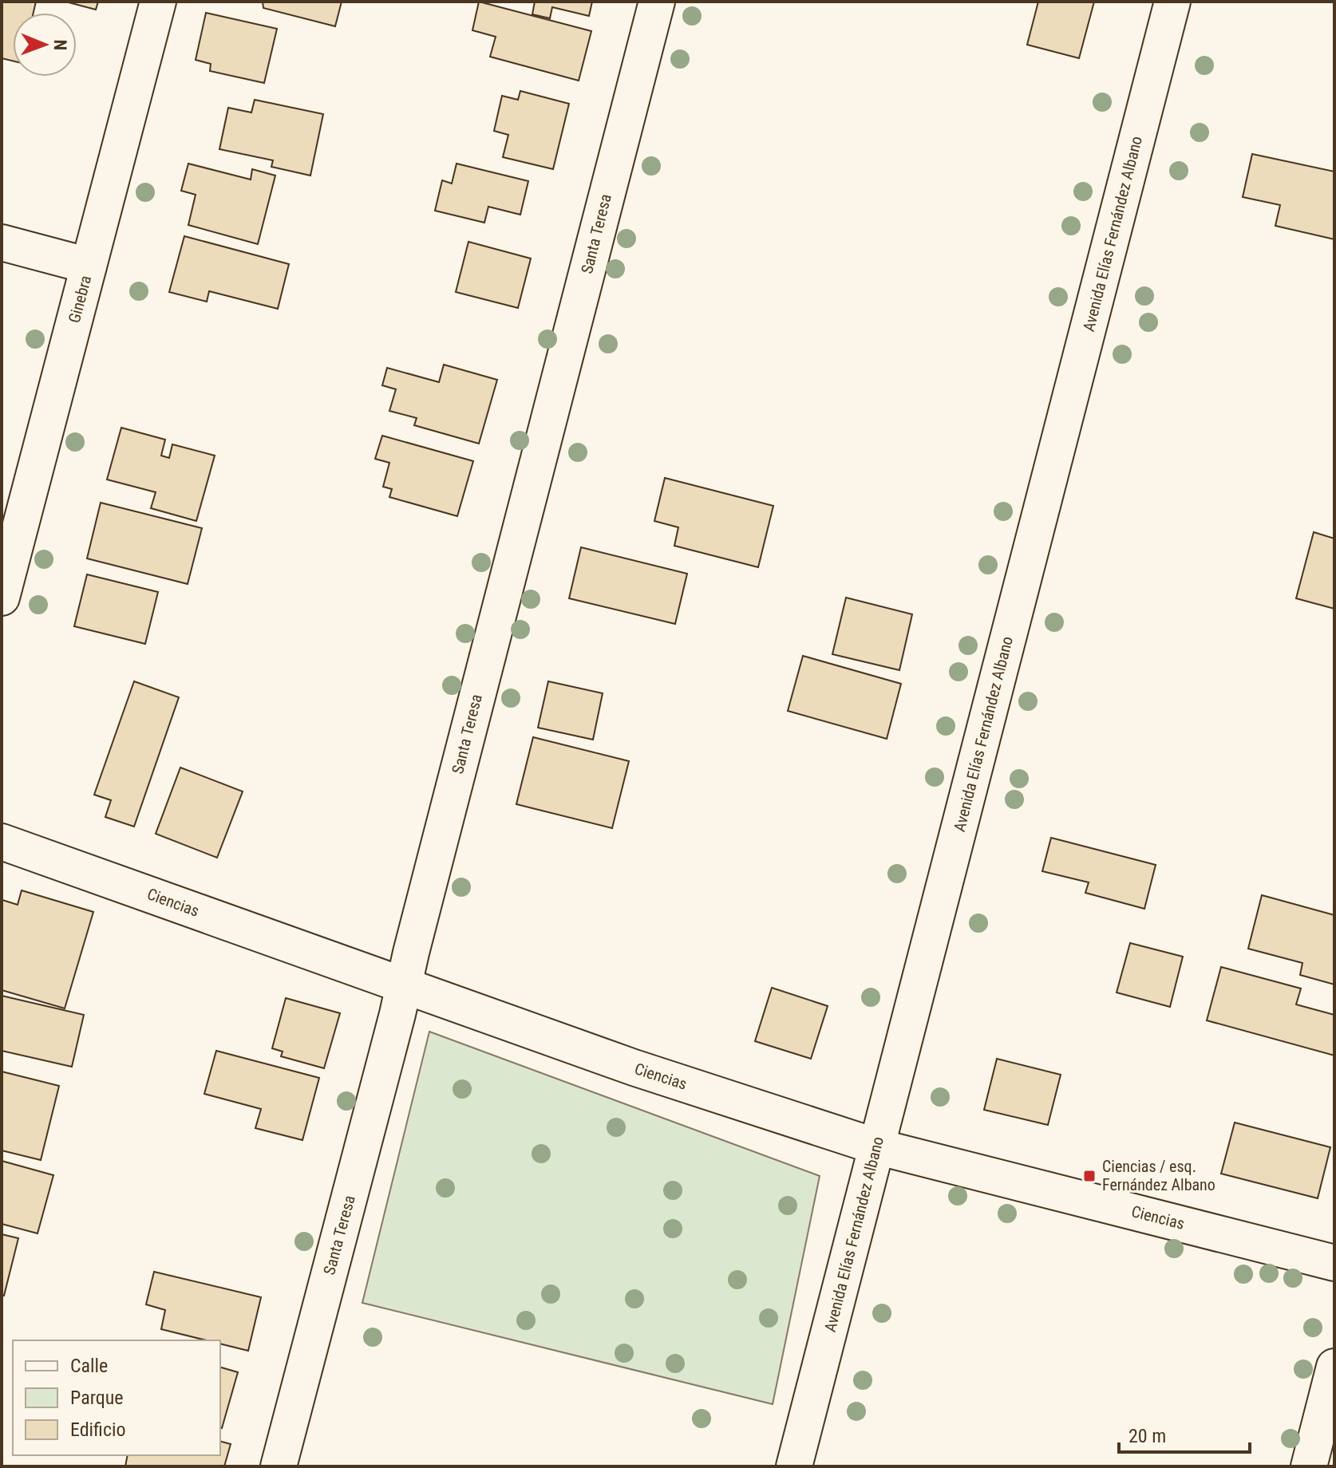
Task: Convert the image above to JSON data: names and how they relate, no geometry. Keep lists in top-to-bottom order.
{
  "streets": {
    "street": [
      "Santa Teresa",
      "Avenida Elías Fernández Albano",
      "Ginebra",
      "Ciencias"
    ]
  },
  "crossings": [
    ["Santa Teresa", "Ciencias"],
    ["Avenida Elías Fernández Albano", "Ciencias"]
  ],
  "places": {
    "transit": ["Ciencias / esq. Fernández Albano"]
  },
  "legend": ["Calle", "Parque", "Edificio"],
  "scale_bar": "20 m",
  "north": "right"
}
